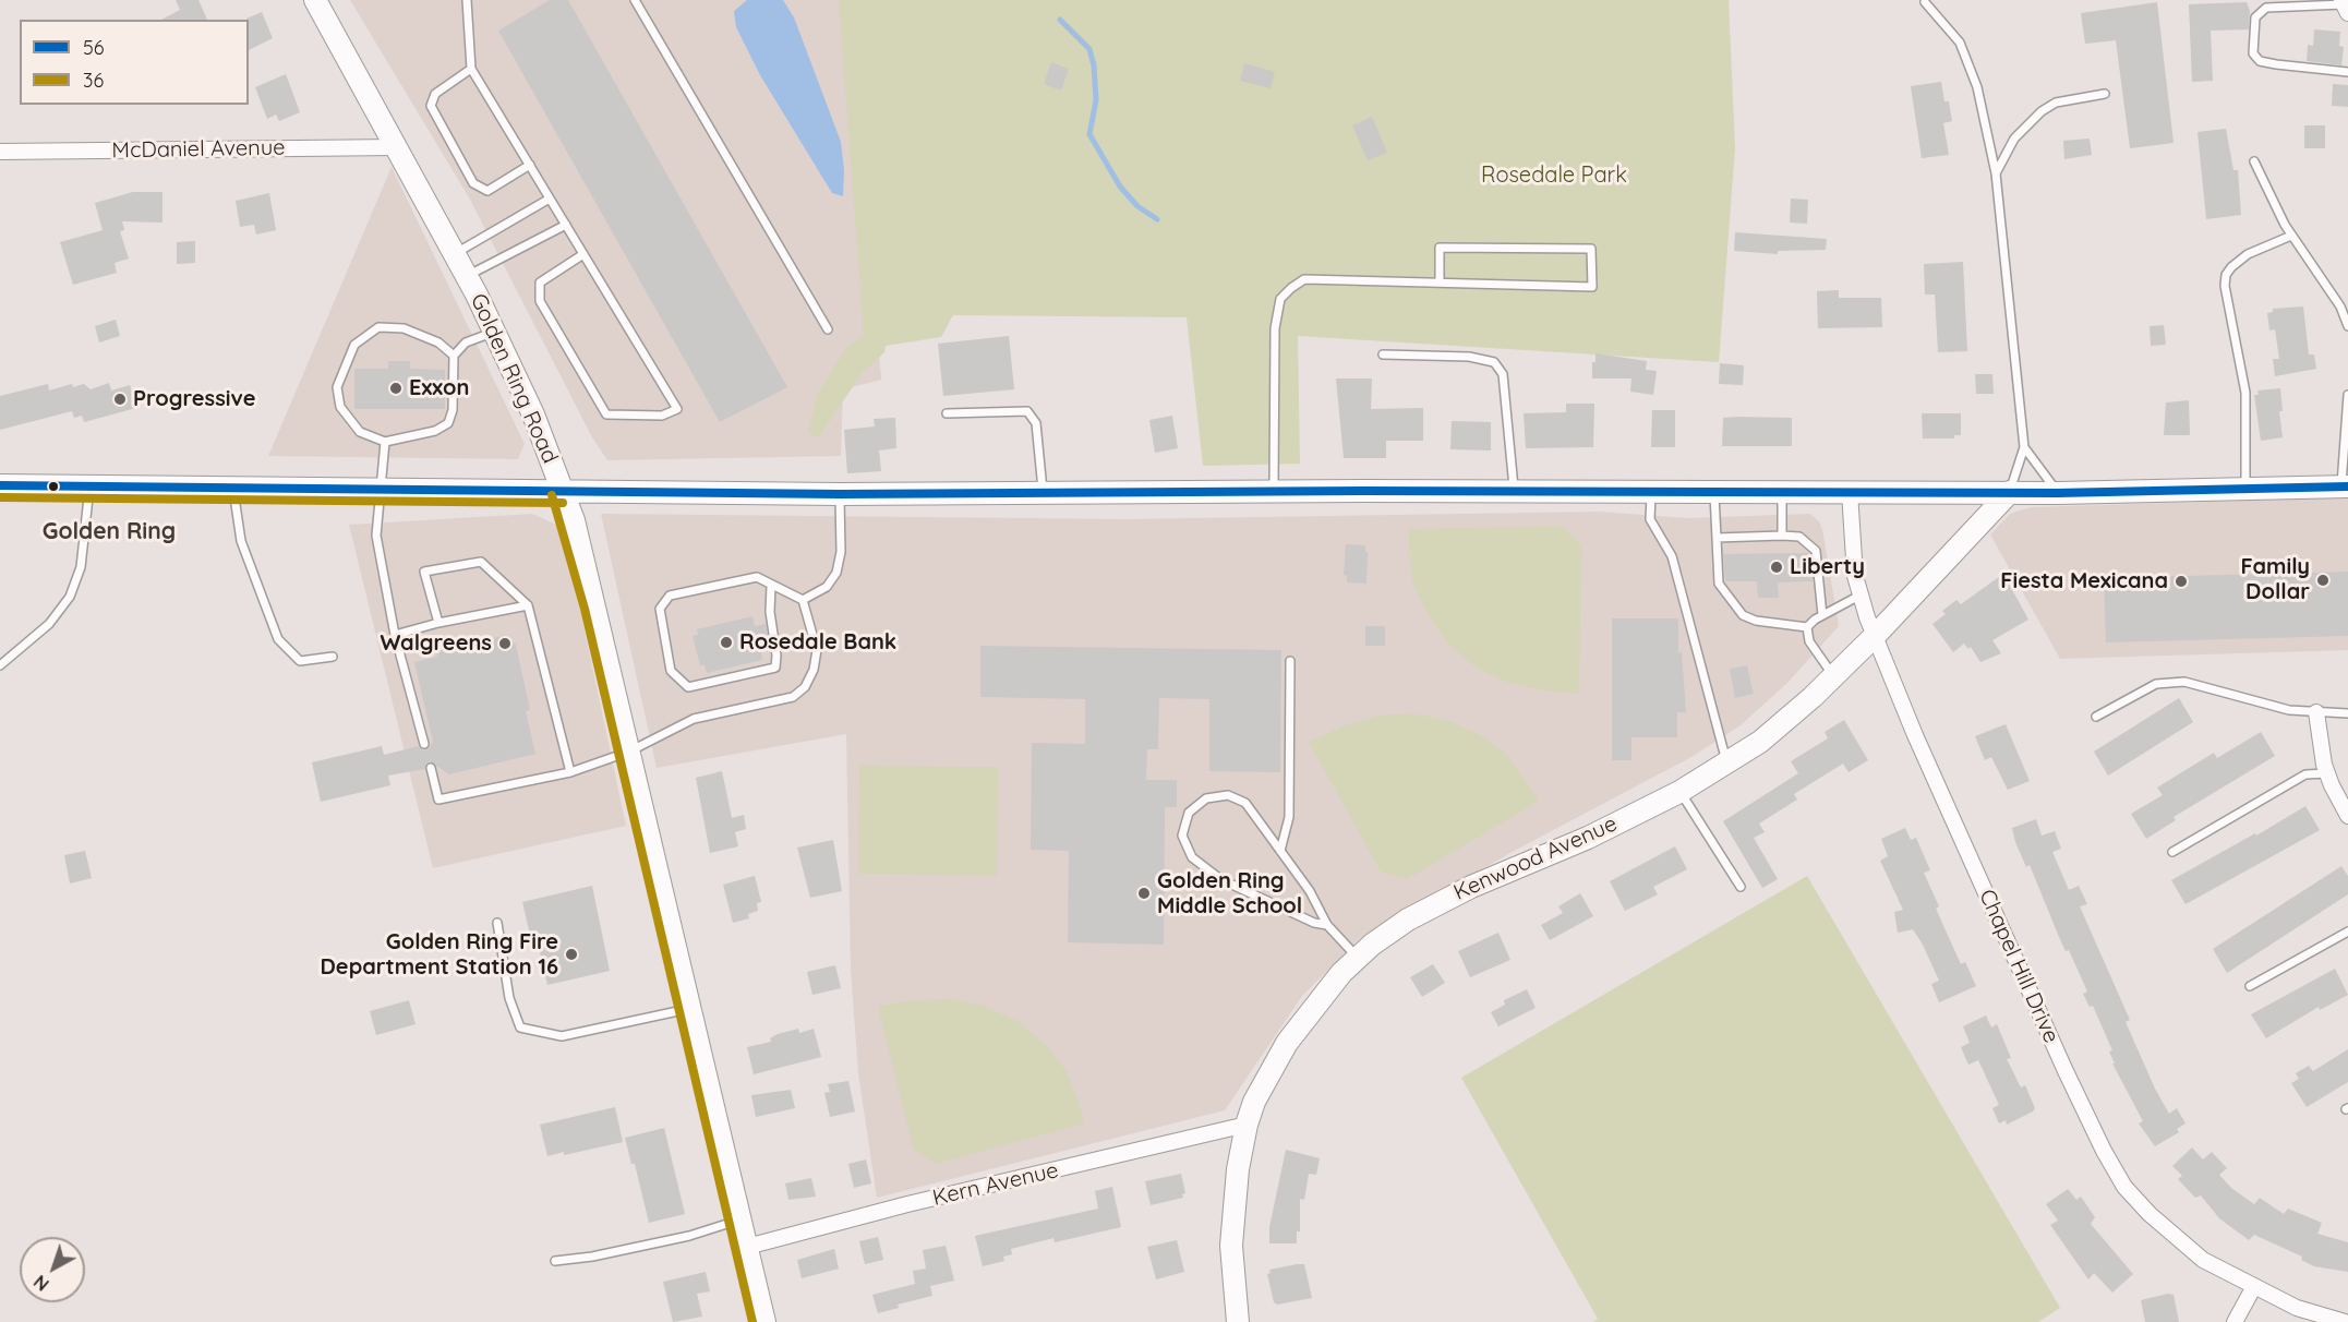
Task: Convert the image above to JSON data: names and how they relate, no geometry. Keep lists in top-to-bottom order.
{
  "streets": {
    "main road": ["Golden Ring Road", "Kenwood Avenue"],
    "street": ["McDaniel Avenue", "Chapel Hill Drive", "Kern Avenue"]
  },
  "crossings": [
    ["McDaniel Avenue", "Golden Ring Road"],
    ["Golden Ring Road", "Kern Avenue"],
    ["Kenwood Avenue", "Chapel Hill Drive"],
    ["Kenwood Avenue", "Kern Avenue"]
  ],
  "districts": ["Golden Ring"],
  "parks": ["Rosedale Park"],
  "places": [
    "Exxon",
    "Progressive",
    "Liberty",
    "Family Dollar",
    "Fiesta Mexicana",
    "Rosedale Bank",
    "Walgreens",
    "Golden Ring Middle School",
    "Golden Ring Fire Department Station 16"
  ],
  "lines": ["transit line 56", "transit line 36"],
  "legend": ["56", "36"],
  "north": "bottom left"
}
